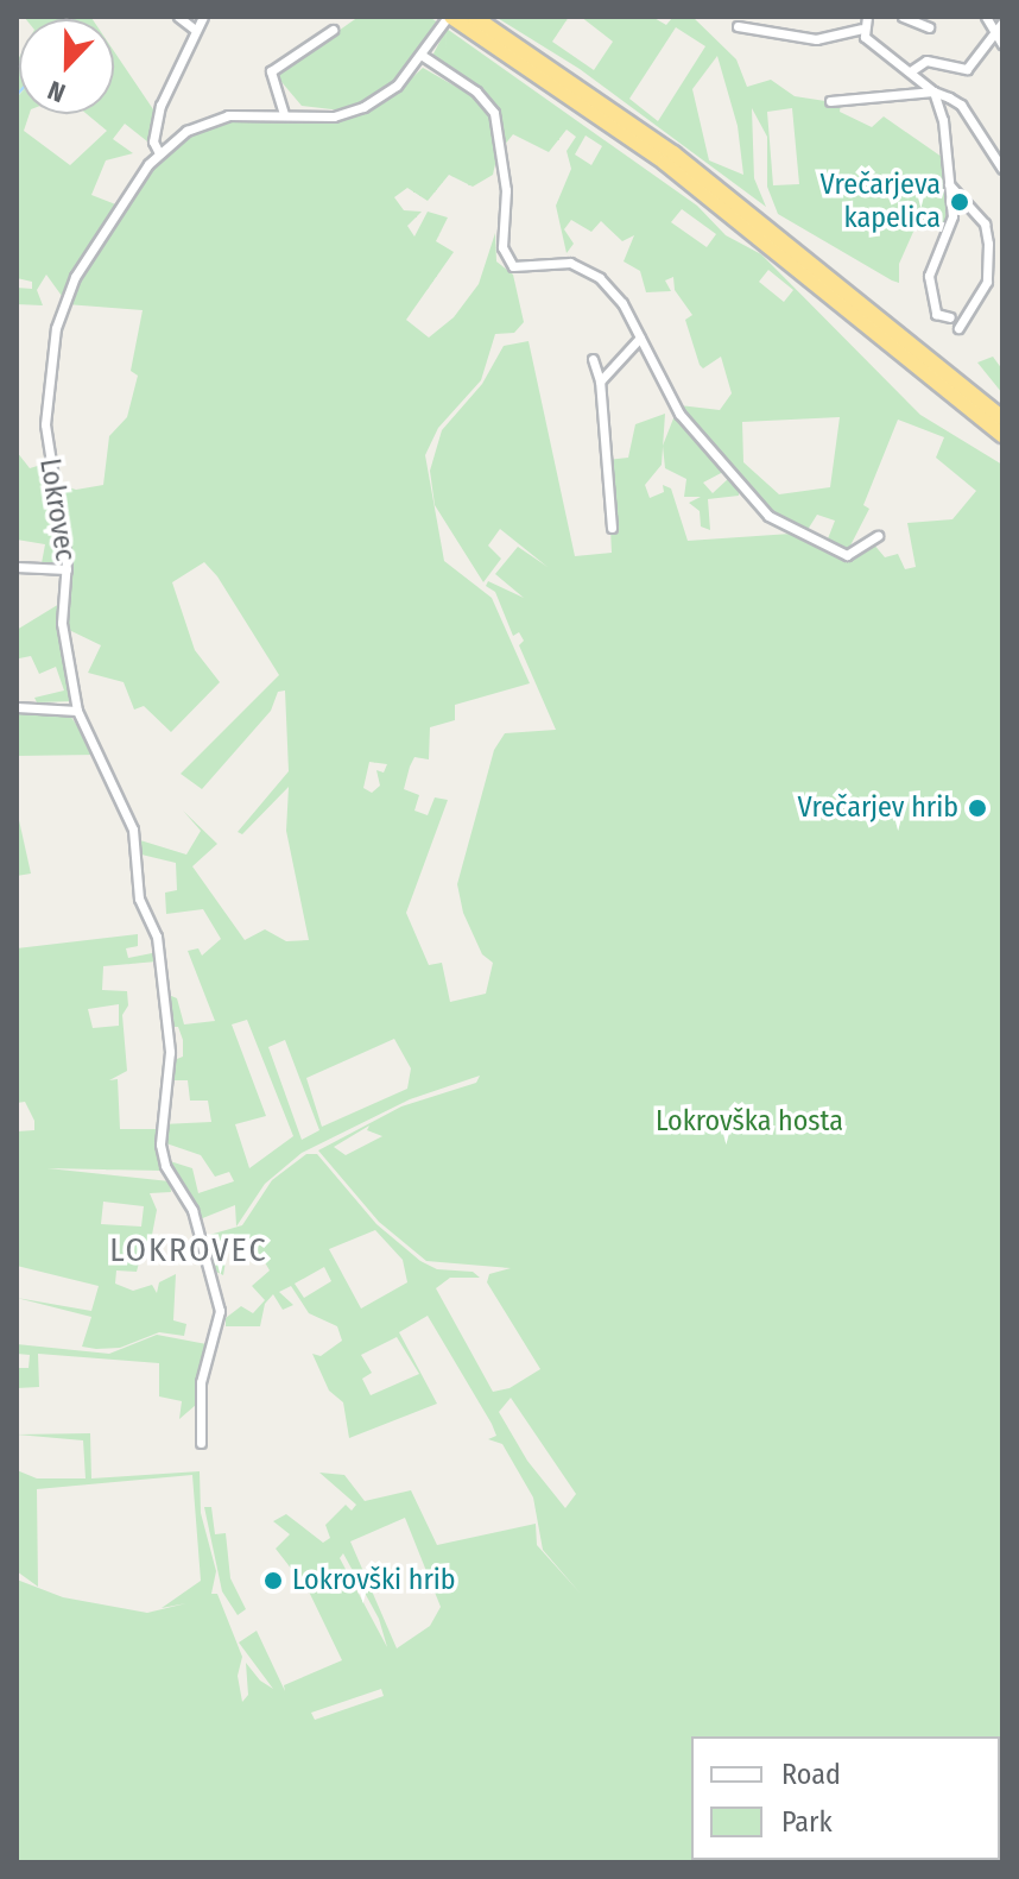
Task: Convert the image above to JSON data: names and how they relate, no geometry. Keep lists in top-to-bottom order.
{
  "streets": {
    "street": ["Lokrovec"]
  },
  "districts": ["LOKROVEC"],
  "parks": ["Lokrovška hosta"],
  "places": ["Vrečarjeva kapelica", "Vrečarjev hrib", "Lokrovški hrib"],
  "legend": ["Road", "Park"],
  "north": "bottom"
}
